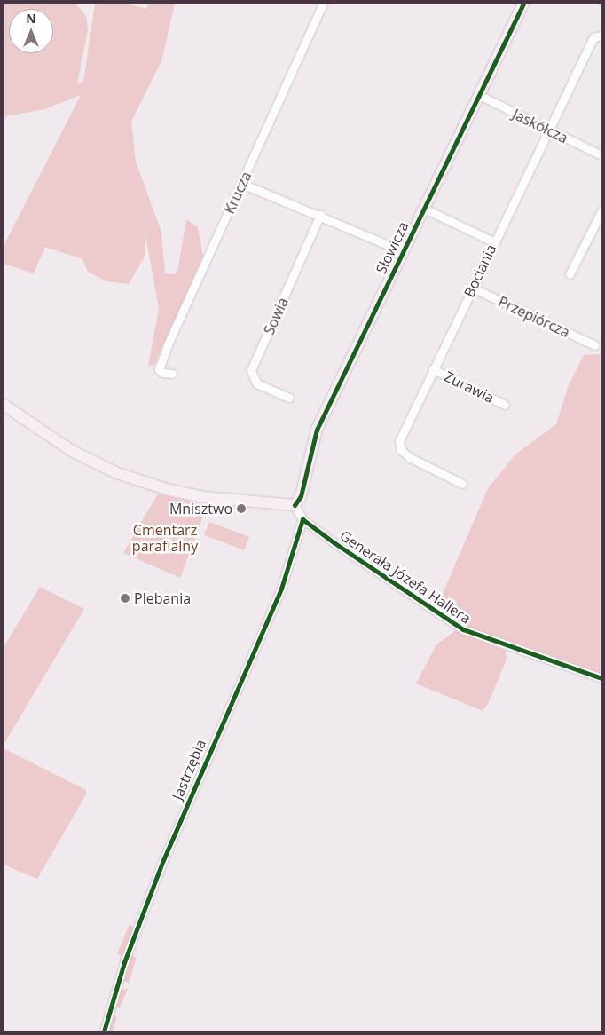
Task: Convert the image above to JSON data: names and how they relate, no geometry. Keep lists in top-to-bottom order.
{
  "streets": {
    "street": [
      "Jaskółcza",
      "Krucza",
      "Słowicza",
      "Bociania",
      "Sowia",
      "Przepiórcza",
      "Żurawia",
      "Generała Józefa Hallera",
      "Jastrzębia"
    ]
  },
  "crossings": [
    ["Jaskółcza", "Słowicza"],
    ["Jaskółcza", "Bociania"],
    ["Słowicza", "Generała Józefa Hallera"],
    ["Bociania", "Przepiórcza"],
    ["Bociania", "Żurawia"],
    ["Generała Józefa Hallera", "Jastrzębia"]
  ],
  "parks": ["Cmentarz parafialny"],
  "places": ["Mnisztwo", "Plebania"],
  "north": "top"
}
